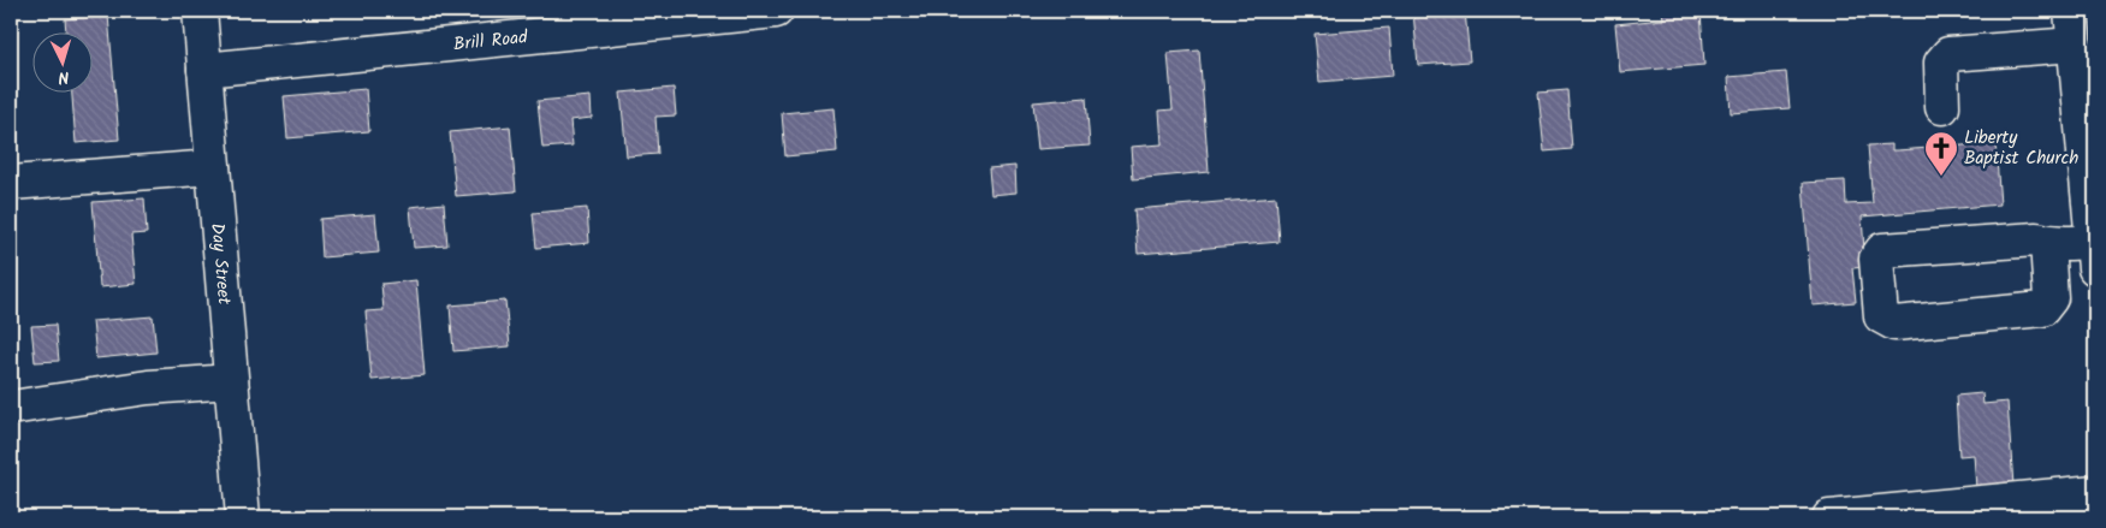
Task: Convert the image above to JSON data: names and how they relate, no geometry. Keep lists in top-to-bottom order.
{
  "streets": {
    "street": ["Brill Road", "Day Street"]
  },
  "crossings": [
    ["Brill Road", "Day Street"]
  ],
  "places": {
    "church": ["Liberty Baptist Church"]
  },
  "north": "bottom"
}
